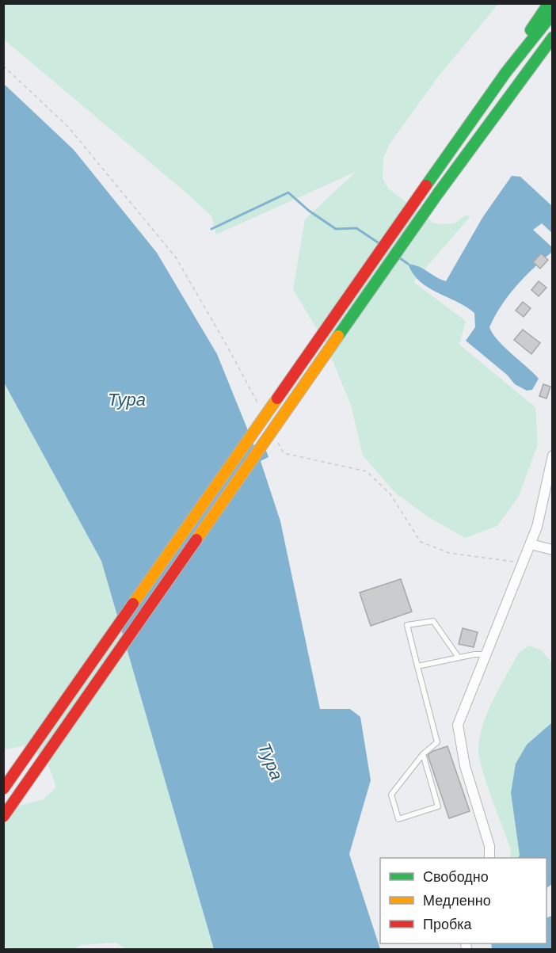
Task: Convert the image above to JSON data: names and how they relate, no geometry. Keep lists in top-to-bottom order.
{
  "water": ["Тура"],
  "legend": ["Свободно", "Медленно", "Пробка"]
}
